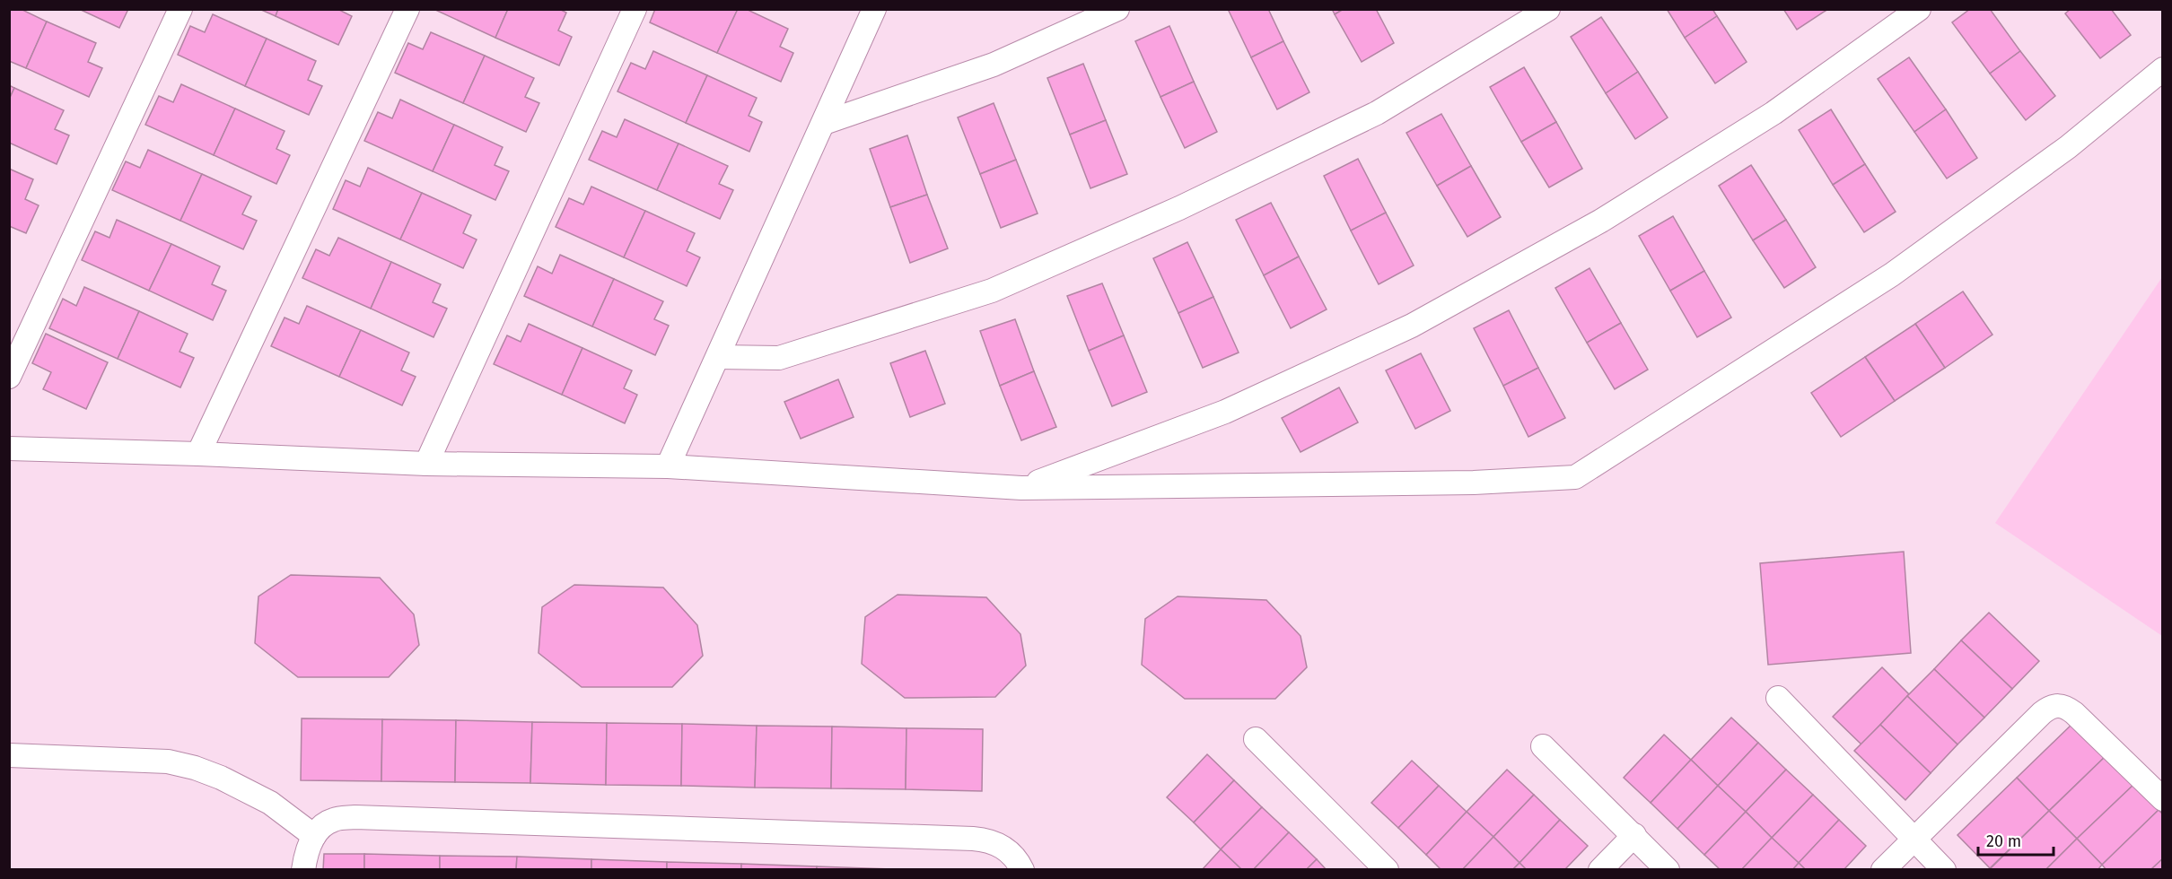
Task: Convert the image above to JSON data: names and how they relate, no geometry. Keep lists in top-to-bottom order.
{
  "scale_bar": "20 m"
}
